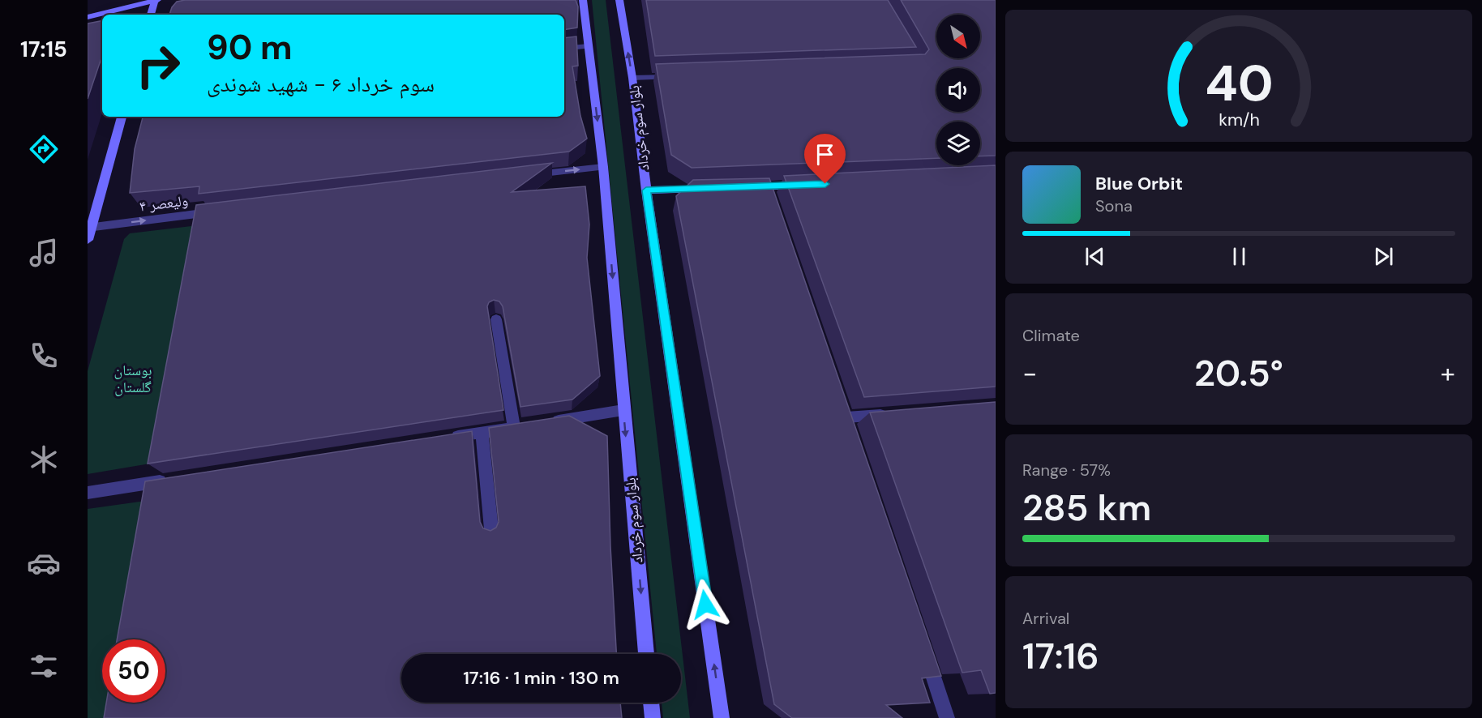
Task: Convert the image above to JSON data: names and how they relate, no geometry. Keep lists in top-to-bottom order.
{
  "streets": {
    "main road": ["بلوار سوم خرداد"],
    "street": ["ولیعصر ۴"]
  },
  "one_way": ["ولیعصر ۴"],
  "parks": ["بوستان گلستان"],
  "north": "bottom right",
  "page": {
    "tabs": "17:15",
    "turn": ["90 m", "سوم خرداد ۶ - شهید شوندی"],
    "song": ["Blue Orbit", "Sona"],
    "tile": [
      "Climate",
      ["Range · 57%", "285 km"],
      ["Arrival", "17:16"]
    ],
    "heat": ["−", "20.5°", "+"],
    "limit": "50",
    "trip": "17:16 · 1 min · 130 m",
    "gauge": ["40", "km/h"]
  }
}
